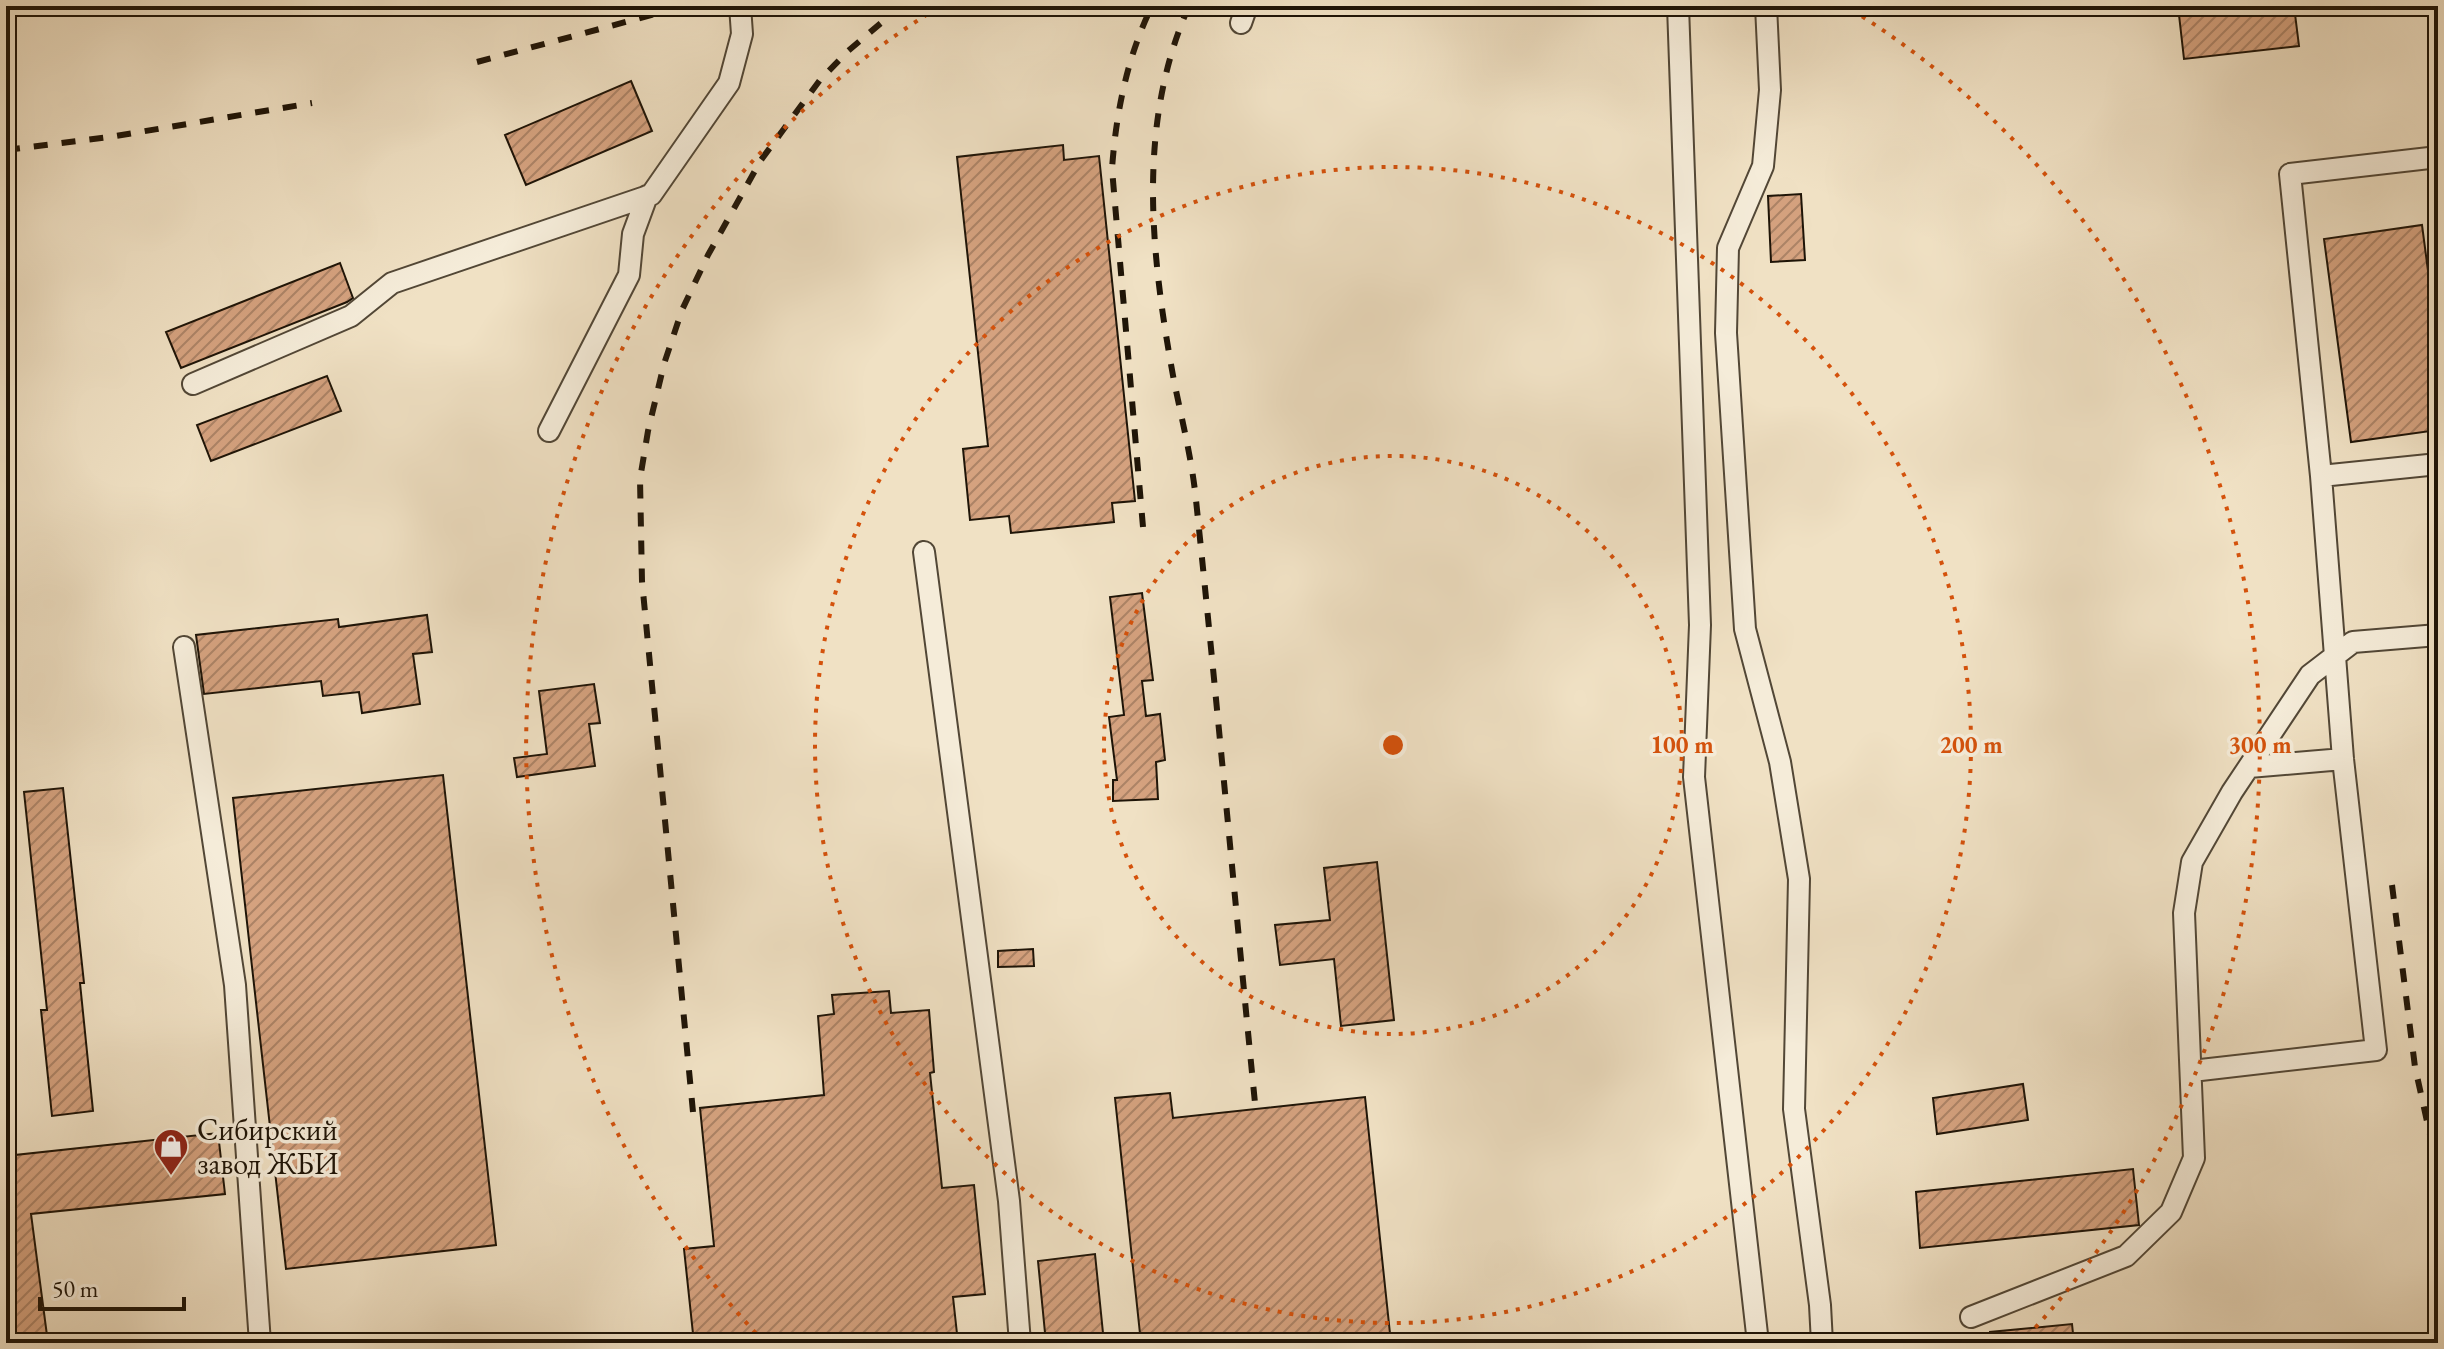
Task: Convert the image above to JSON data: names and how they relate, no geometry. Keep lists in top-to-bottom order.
{
  "places": {
    "shop": ["Сибирский завод ЖБИ"]
  },
  "scale_bar": "50 m",
  "rings": ["100 m", "200 m", "300 m"]
}
